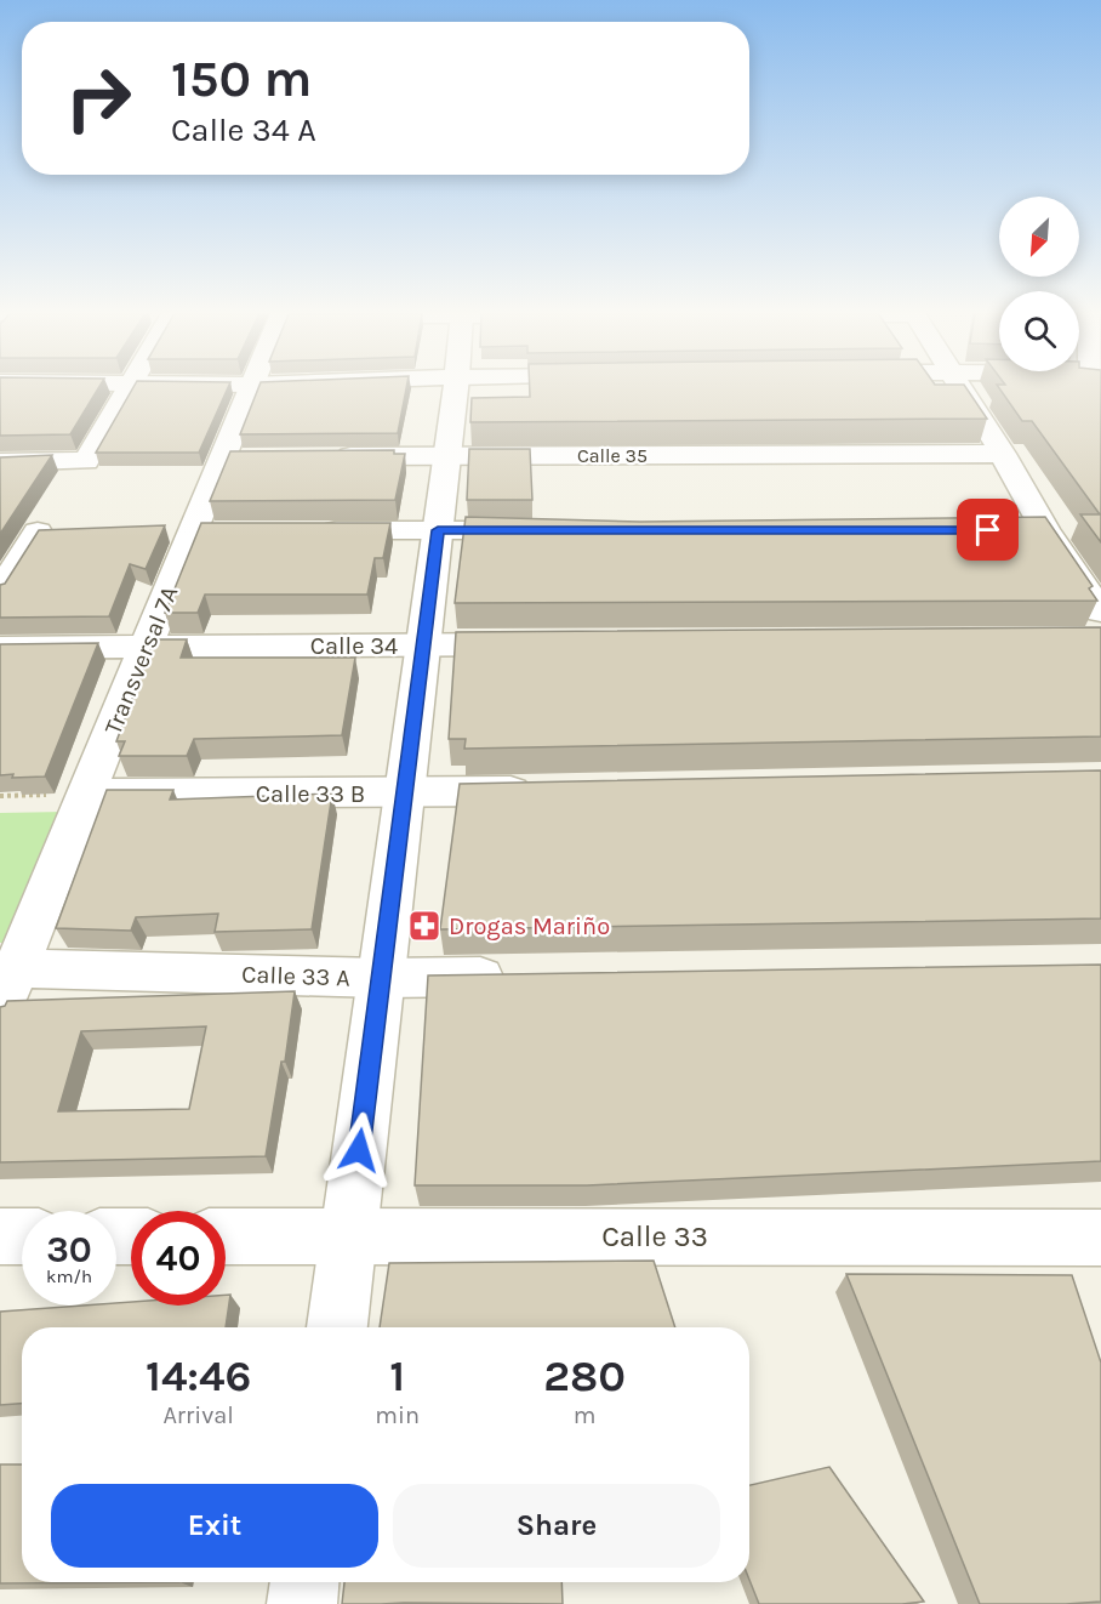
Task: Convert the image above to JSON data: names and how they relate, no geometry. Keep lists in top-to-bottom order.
{
  "streets": {
    "street": [
      "Calle 35",
      "Calle 34",
      "Transversal 7A",
      "Calle 33 B",
      "Calle 33 A",
      "Calle 33"
    ]
  },
  "crossings": [
    ["Calle 34", "Transversal 7A"],
    ["Transversal 7A", "Calle 33 B"],
    ["Transversal 7A", "Calle 33 A"]
  ],
  "places": {
    "pharmacy": ["Drogas Mariño"]
  },
  "north": "bottom left",
  "page": {
    "turn": ["150 m", "Calle 34 A"],
    "speed": "30 km/h",
    "limit": "40",
    "eta": [
      "14:46",
      "Arrival",
      "1",
      "min",
      "280",
      "m"
    ],
    "buttons": ["Exit", "Share"]
  }
}
